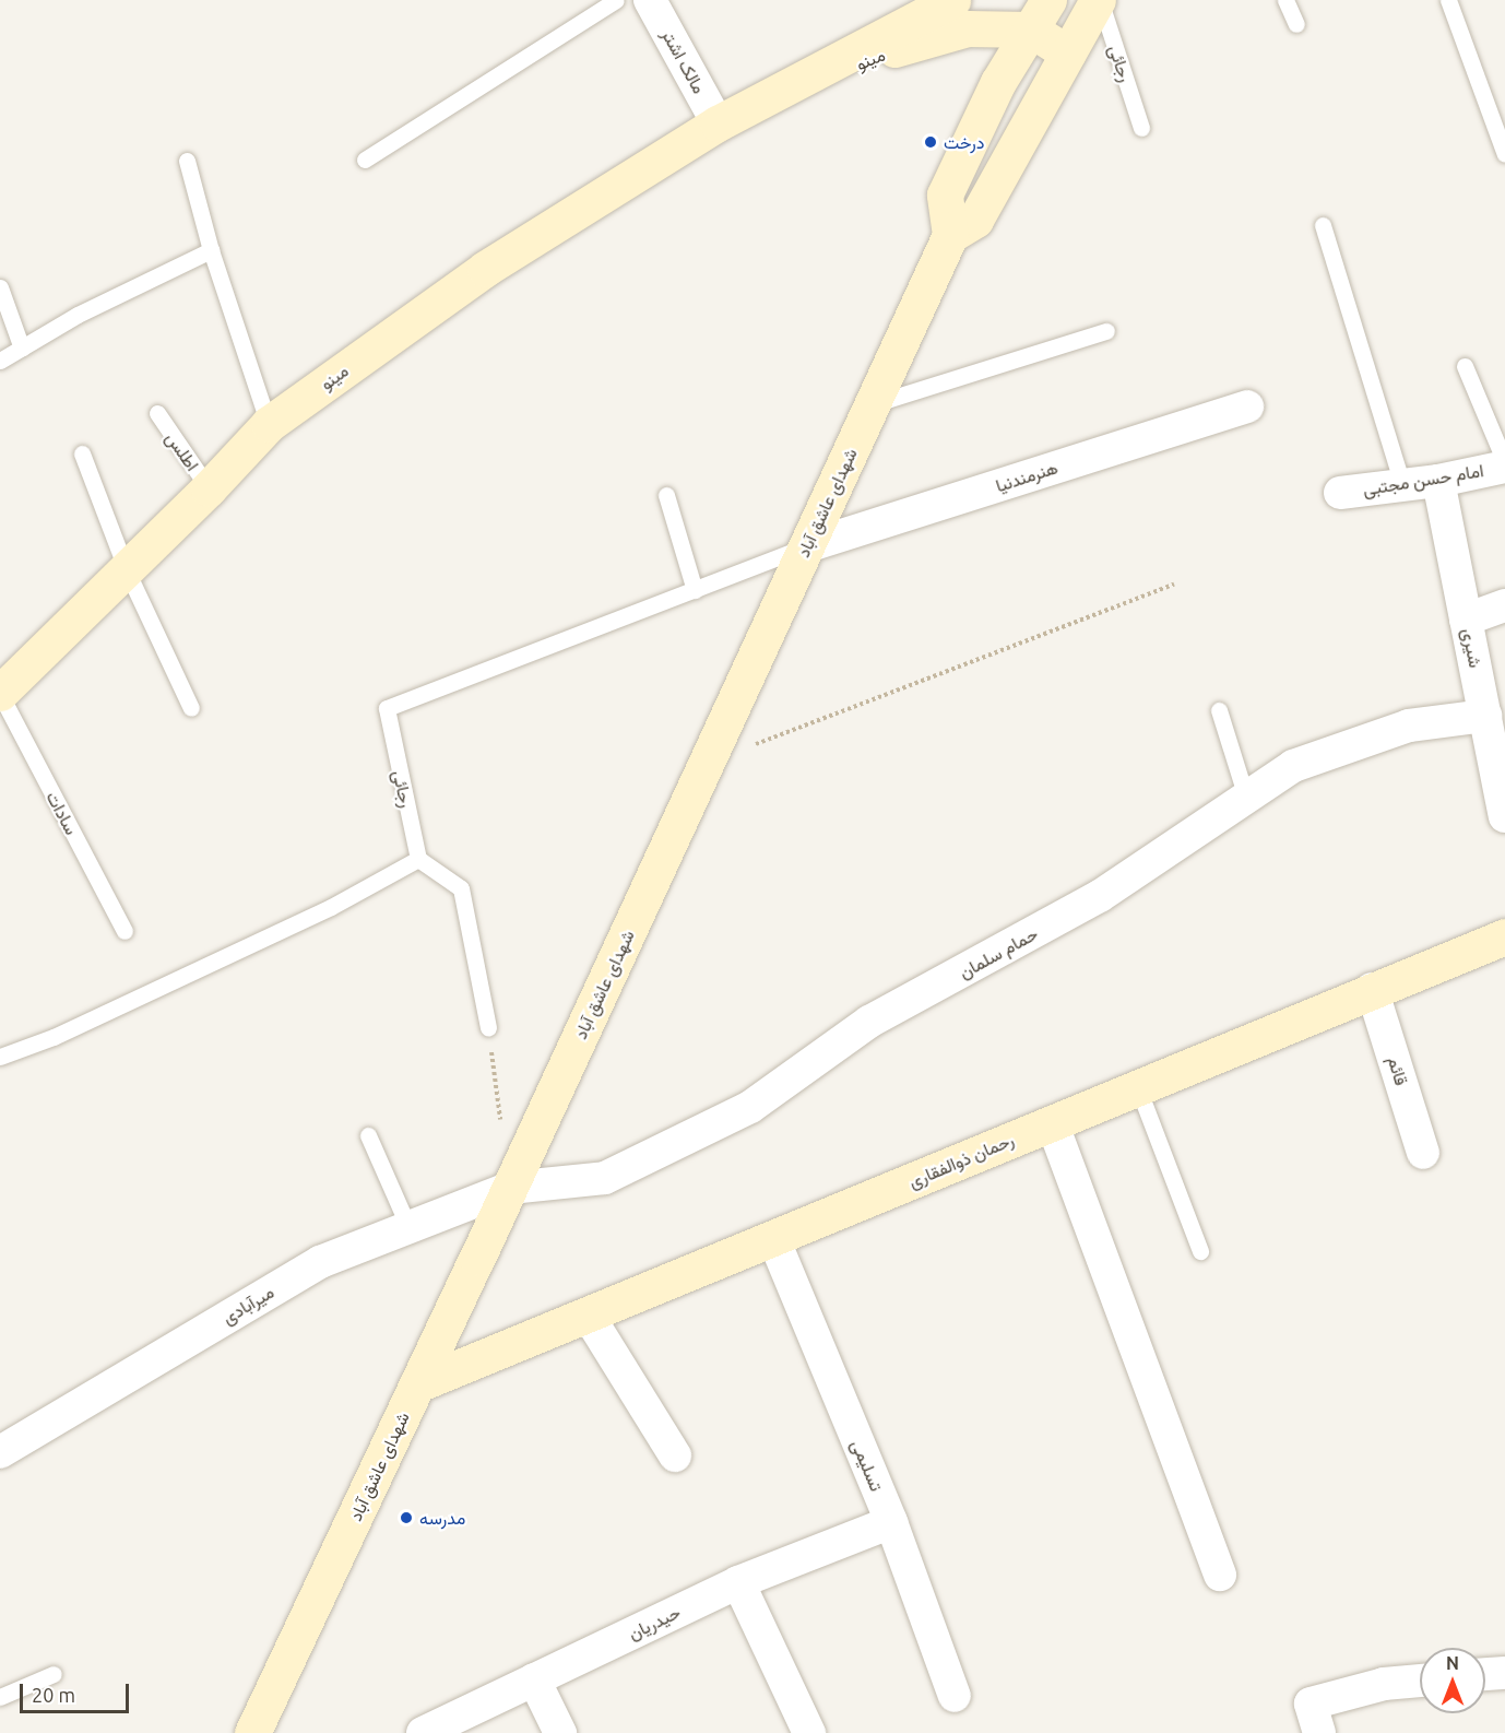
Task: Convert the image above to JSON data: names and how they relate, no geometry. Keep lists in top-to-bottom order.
{
  "streets": {
    "street": [
      "مینو",
      "مالک اشتر",
      "هنرمندنیا",
      "امام حسن مجتبی",
      "شهدای عاشق آباد",
      "شیری",
      "حمام سلمان",
      "قائم",
      "رحمان ذوالفقاری",
      "میرآبادی",
      "تسلیمی",
      "حیدریان"
    ],
    "lane": ["رجائی", "اطلس", "سادات"]
  },
  "crossings": [
    ["مینو", "مالک اشتر"],
    ["مینو", "اطلس"],
    ["مینو", "سادات"],
    ["رجائی", "هنرمندنیا"],
    ["رجائی", "شهدای عاشق آباد"],
    ["هنرمندنیا", "شهدای عاشق آباد"],
    ["امام حسن مجتبی", "شیری"],
    ["شهدای عاشق آباد", "حمام سلمان"],
    ["شهدای عاشق آباد", "رحمان ذوالفقاری"],
    ["شهدای عاشق آباد", "میرآبادی"],
    ["شیری", "حمام سلمان"],
    ["حمام سلمان", "میرآبادی"],
    ["قائم", "رحمان ذوالفقاری"],
    ["رحمان ذوالفقاری", "تسلیمی"],
    ["تسلیمی", "حیدریان"]
  ],
  "places": ["درخت", "مدرسه"],
  "scale_bar": "20 m",
  "north": "top"
}
